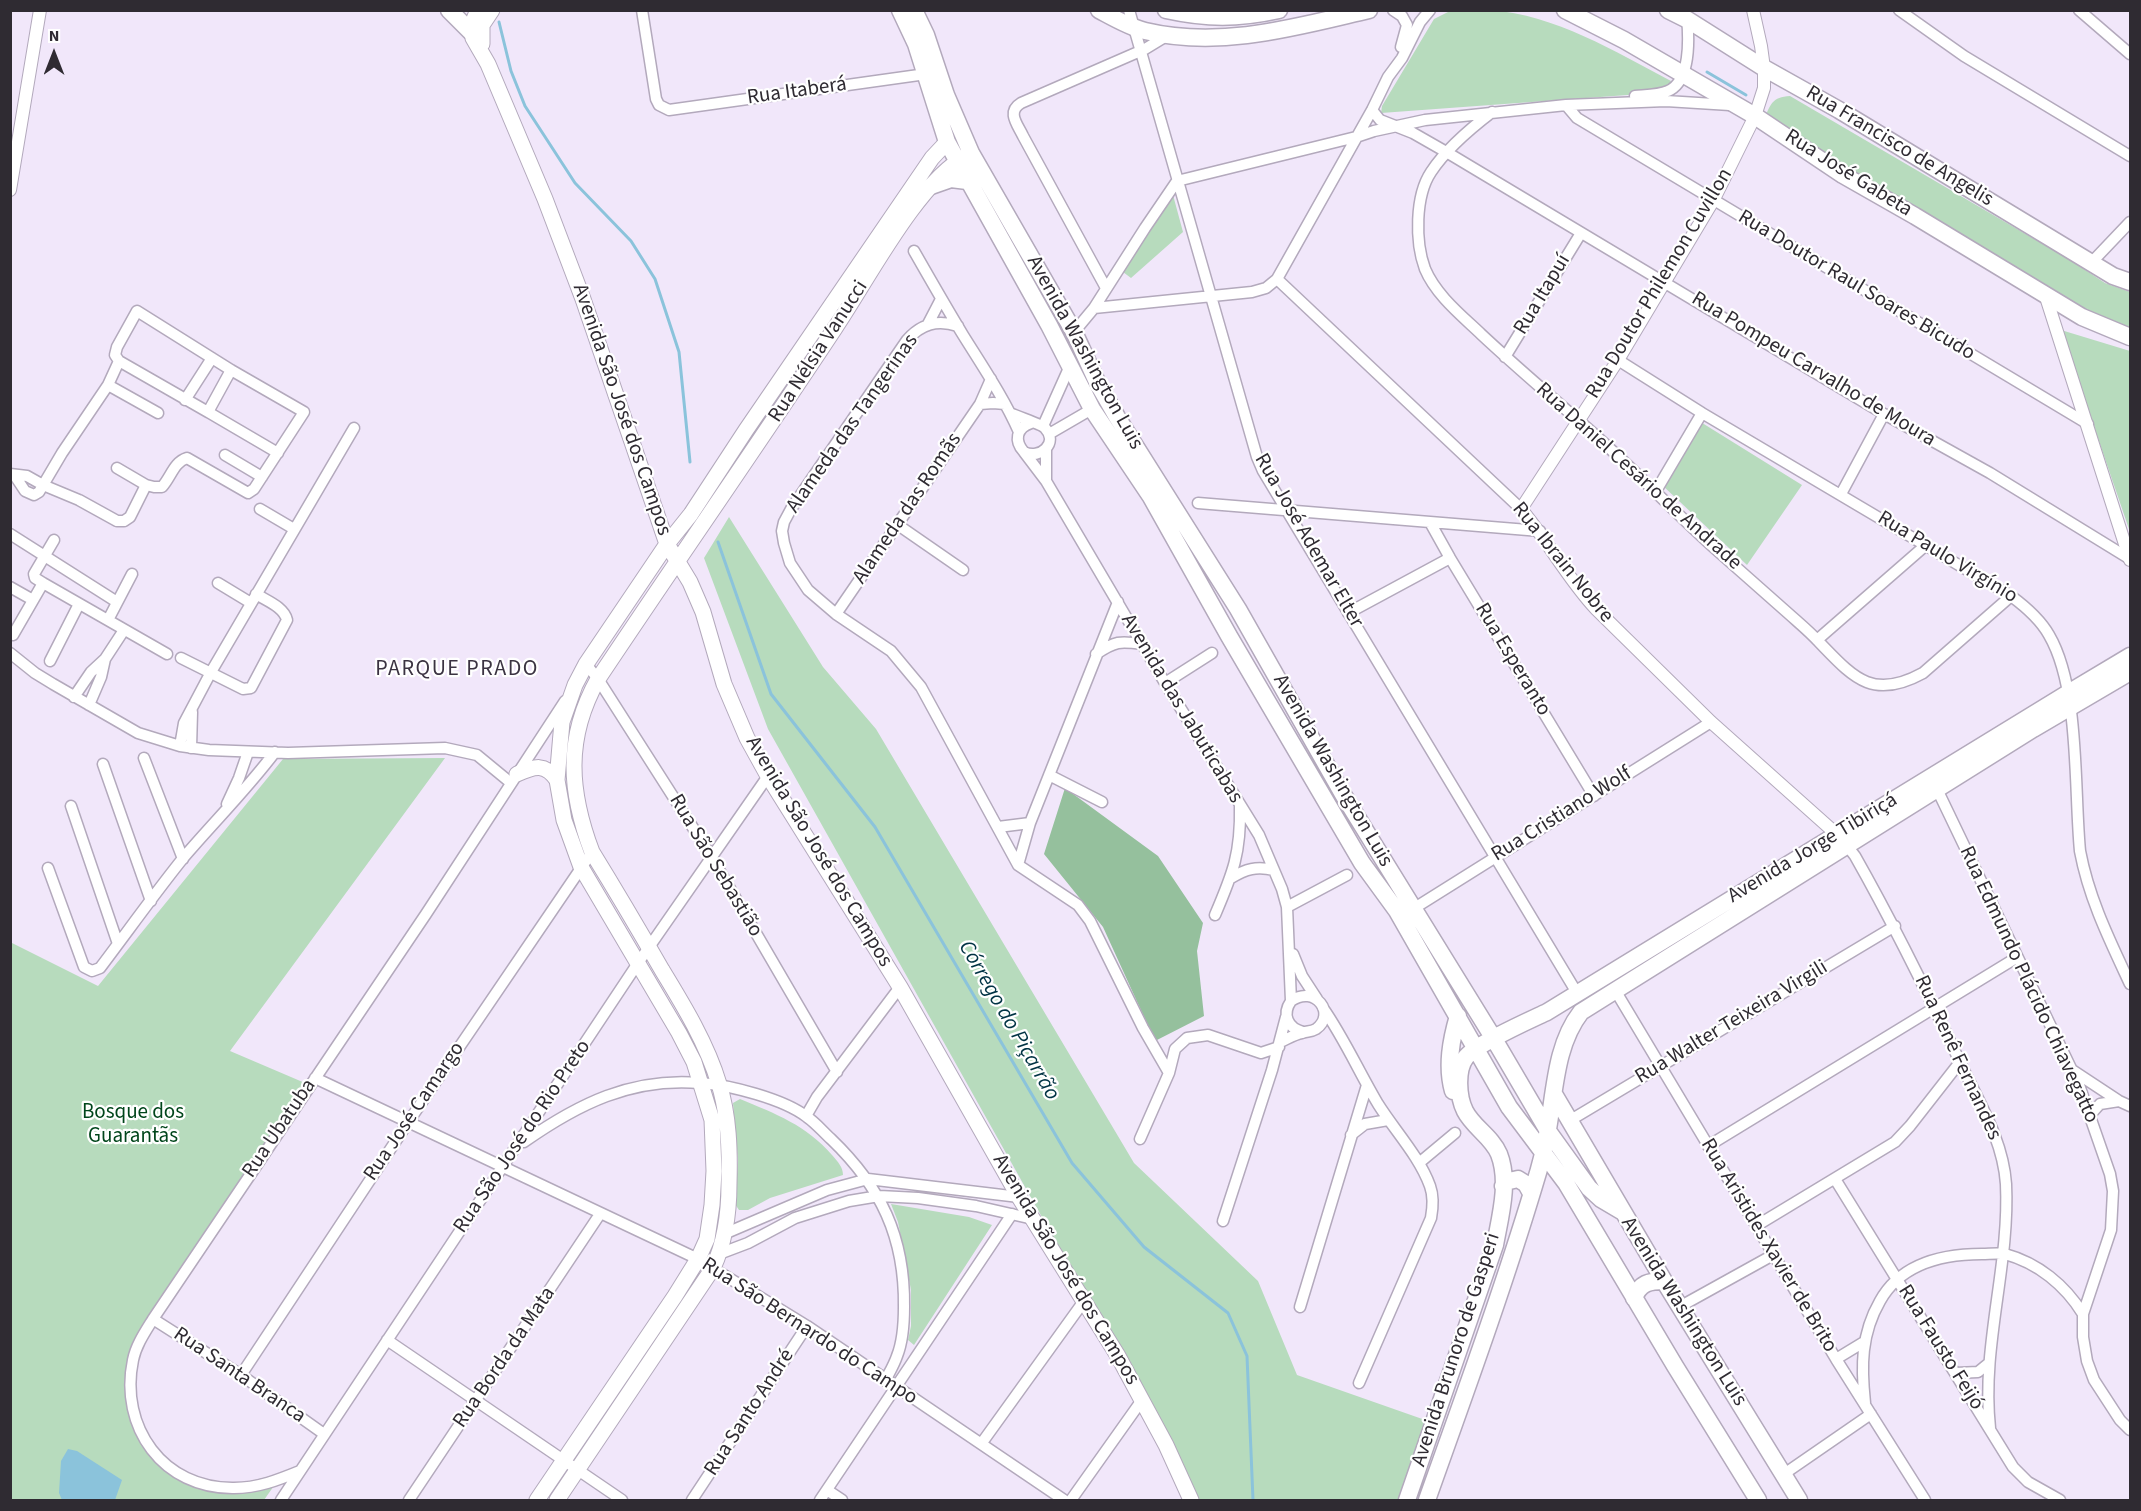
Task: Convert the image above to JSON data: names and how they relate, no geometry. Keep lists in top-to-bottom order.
{
  "streets": {
    "main road": [
      "Rua Francisco de Angelis",
      "Rua José Gabeta",
      "Rua Nélsia Vanucci",
      "Avenida Washington Luis",
      "Avenida São José dos Campos",
      "Avenida Jorge Tibiriçá",
      "Avenida Brunoro de Gasperi"
    ],
    "street": [
      "Rua Itaberá",
      "Rua Doutor Philemon Cuvillon",
      "Rua Doutor Raul Soares Bicudo",
      "Rua Itapuí",
      "Rua Pompeu Carvalho de Moura",
      "Alameda das Tangerinas",
      "Rua Daniel Cesário de Andrade",
      "Alameda das Romãs",
      "Rua José Ademar Elter",
      "Rua Paulo Virgínio",
      "Rua Ibrain Nobre",
      "Rua Esperanto",
      "Avenida das Jabuticabas",
      "Rua Cristiano Wolf",
      "Rua São Sebastião",
      "Rua Edmundo Plácido Chiavegatto",
      "Rua Walter Teixeira Virgili",
      "Rua Renê Fernandes",
      "Rua José Camargo",
      "Rua Ubatuba",
      "Rua São José do Rio Preto",
      "Rua Aristides Xavier de Brito",
      "Rua São Bernardo do Campo",
      "Rua Fausto Feijó",
      "Rua Borda da Mata",
      "Rua Santa Branca",
      "Rua Santo André"
    ]
  },
  "crossings": [
    ["Rua Itaberá", "Avenida Washington Luis"],
    ["Rua Francisco de Angelis", "Rua Doutor Philemon Cuvillon"],
    ["Rua José Gabeta", "Rua Doutor Philemon Cuvillon"],
    ["Rua Doutor Philemon Cuvillon", "Rua Doutor Raul Soares Bicudo"],
    ["Rua Doutor Philemon Cuvillon", "Rua Pompeu Carvalho de Moura"],
    ["Rua Doutor Philemon Cuvillon", "Rua Daniel Cesário de Andrade"],
    ["Rua Doutor Philemon Cuvillon", "Rua Paulo Virgínio"],
    ["Rua Doutor Philemon Cuvillon", "Rua Ibrain Nobre"],
    ["Rua Itapuí", "Rua Pompeu Carvalho de Moura"],
    ["Rua Itapuí", "Rua Daniel Cesário de Andrade"],
    ["Rua Nélsia Vanucci", "Avenida Washington Luis"],
    ["Rua Nélsia Vanucci", "Avenida São José dos Campos"],
    ["Rua Nélsia Vanucci", "Rua São Sebastião"],
    ["Rua Nélsia Vanucci", "Rua José Camargo"],
    ["Rua Nélsia Vanucci", "Rua Ubatuba"],
    ["Rua Nélsia Vanucci", "Rua São José do Rio Preto"],
    ["Rua Nélsia Vanucci", "Rua São Bernardo do Campo"],
    ["Avenida Washington Luis", "Rua Cristiano Wolf"],
    ["Avenida Washington Luis", "Avenida Jorge Tibiriçá"],
    ["Avenida Washington Luis", "Avenida Brunoro de Gasperi"],
    ["Rua Pompeu Carvalho de Moura", "Rua Daniel Cesário de Andrade"],
    ["Avenida São José dos Campos", "Rua São José do Rio Preto"],
    ["Alameda das Tangerinas", "Alameda das Romãs"],
    ["Rua Daniel Cesário de Andrade", "Rua Paulo Virgínio"],
    ["Rua José Ademar Elter", "Rua Cristiano Wolf"],
    ["Rua José Ademar Elter", "Avenida Jorge Tibiriçá"],
    ["Rua Paulo Virgínio", "Avenida Jorge Tibiriçá"],
    ["Rua Ibrain Nobre", "Rua Cristiano Wolf"],
    ["Rua Ibrain Nobre", "Avenida Jorge Tibiriçá"],
    ["Rua Ibrain Nobre", "Rua Renê Fernandes"],
    ["Rua Esperanto", "Rua Cristiano Wolf"],
    ["Avenida Jorge Tibiriçá", "Rua Edmundo Plácido Chiavegatto"],
    ["Avenida Jorge Tibiriçá", "Rua Renê Fernandes"],
    ["Avenida Jorge Tibiriçá", "Rua Aristides Xavier de Brito"],
    ["Avenida Jorge Tibiriçá", "Avenida Brunoro de Gasperi"],
    ["Rua São Sebastião", "Rua São José do Rio Preto"],
    ["Rua Walter Teixeira Virgili", "Rua Renê Fernandes"],
    ["Rua Walter Teixeira Virgili", "Rua Aristides Xavier de Brito"],
    ["Rua Renê Fernandes", "Rua Fausto Feijó"],
    ["Rua José Camargo", "Rua São Bernardo do Campo"],
    ["Rua José Camargo", "Rua Santa Branca"],
    ["Rua Ubatuba", "Rua São José do Rio Preto"],
    ["Rua Ubatuba", "Rua São Bernardo do Campo"],
    ["Rua Ubatuba", "Rua Santa Branca"],
    ["Rua São José do Rio Preto", "Rua São Bernardo do Campo"],
    ["Rua São José do Rio Preto", "Rua Santa Branca"],
    ["Rua São Bernardo do Campo", "Rua Borda da Mata"],
    ["Rua São Bernardo do Campo", "Rua Santo André"]
  ],
  "districts": ["PARQUE PRADO"],
  "water": ["Córrego do Piçarrão"],
  "parks": ["Bosque dos Guarantãs"],
  "north": "top"
}
